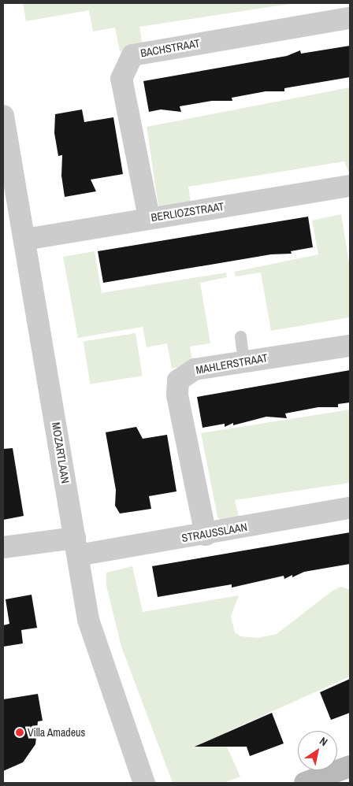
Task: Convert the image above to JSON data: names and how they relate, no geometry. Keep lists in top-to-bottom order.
{
  "streets": {
    "street": [
      "BACHSTRAAT",
      "BERLIOZSTRAAT",
      "MAHLERSTRAAT",
      "MOZARTLAAN",
      "STRAUSSLAAN"
    ]
  },
  "crossings": [
    ["BACHSTRAAT", "BERLIOZSTRAAT"],
    ["BERLIOZSTRAAT", "MOZARTLAAN"],
    ["MAHLERSTRAAT", "STRAUSSLAAN"],
    ["MOZARTLAAN", "STRAUSSLAAN"]
  ],
  "places": ["Villa Amadeus"],
  "north": "top right"
}
